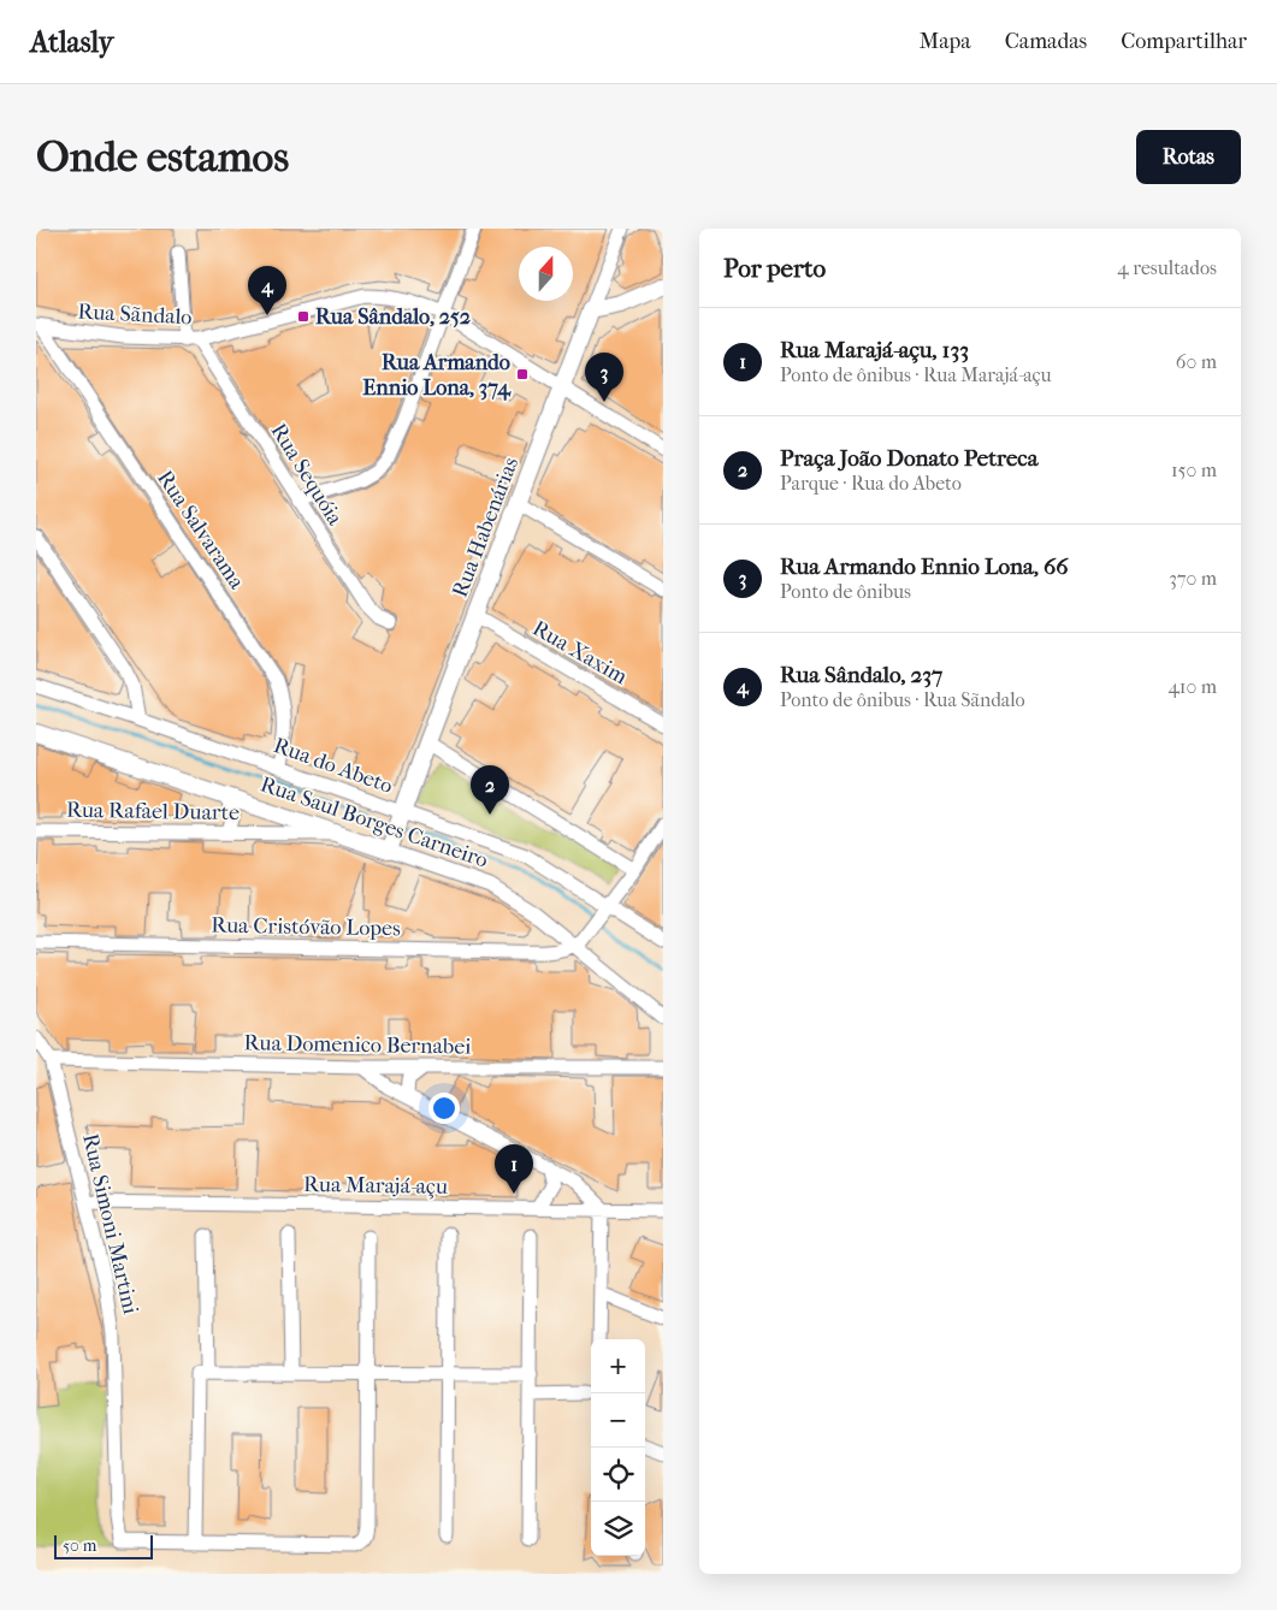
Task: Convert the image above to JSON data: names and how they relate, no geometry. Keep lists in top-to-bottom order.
{
  "streets": {
    "street": [
      "Rua Sãndalo",
      "Rua Sequóia",
      "Rua Habenárias",
      "Rua Salvarama",
      "Rua Xaxim",
      "Rua do Abeto",
      "Rua Rafael Duarte",
      "Rua Saul Borges Carneiro",
      "Rua Cristóvão Lopes",
      "Rua Domenico Bernabei",
      "Rua Marajá-açu",
      "Rua Simoni Martini"
    ]
  },
  "crossings": [
    ["Rua Sãndalo", "Rua Sequóia"],
    ["Rua Sãndalo", "Rua Habenárias"],
    ["Rua Sãndalo", "Rua Salvarama"],
    ["Rua Habenárias", "Rua Xaxim"],
    ["Rua Habenárias", "Rua do Abeto"],
    ["Rua Habenárias", "Rua Saul Borges Carneiro"],
    ["Rua Salvarama", "Rua do Abeto"],
    ["Rua Rafael Duarte", "Rua Saul Borges Carneiro"],
    ["Rua Saul Borges Carneiro", "Rua Cristóvão Lopes"],
    ["Rua Domenico Bernabei", "Rua Simoni Martini"],
    ["Rua Marajá-açu", "Rua Simoni Martini"]
  ],
  "places": {
    "transit": ["Rua Sândalo, 252", "Rua Armando Ennio Lona, 374"]
  },
  "scale_bar": "50 m",
  "north": "top",
  "page": {
    "header": "Atlasly",
    "nav": ["Mapa", "Camadas", "Compartilhar"],
    "buttons": "Rotas",
    "title": "Onde estamos",
    "heading": ["Por perto", "4 resultados"],
    "pins": [
      "4",
      "3",
      "2",
      "1"
    ],
    "list": [
      {
        "mark": "1",
        "name": "Rua Marajá-açu, 133",
        "note": "Ponto de ônibus · Rua Marajá-açu",
        "value": "60 m"
      },
      {
        "mark": "2",
        "name": "Praça João Donato Petreca",
        "note": "Parque · Rua do Abeto",
        "value": "150 m"
      },
      {
        "mark": "3",
        "name": "Rua Armando Ennio Lona, 66",
        "note": "Ponto de ônibus",
        "value": "370 m"
      },
      {
        "mark": "4",
        "name": "Rua Sândalo, 237",
        "note": "Ponto de ônibus · Rua Sãndalo",
        "value": "410 m"
      }
    ],
    "map_buttons": ["+", "−"],
    "scale": "50 m"
  }
}
